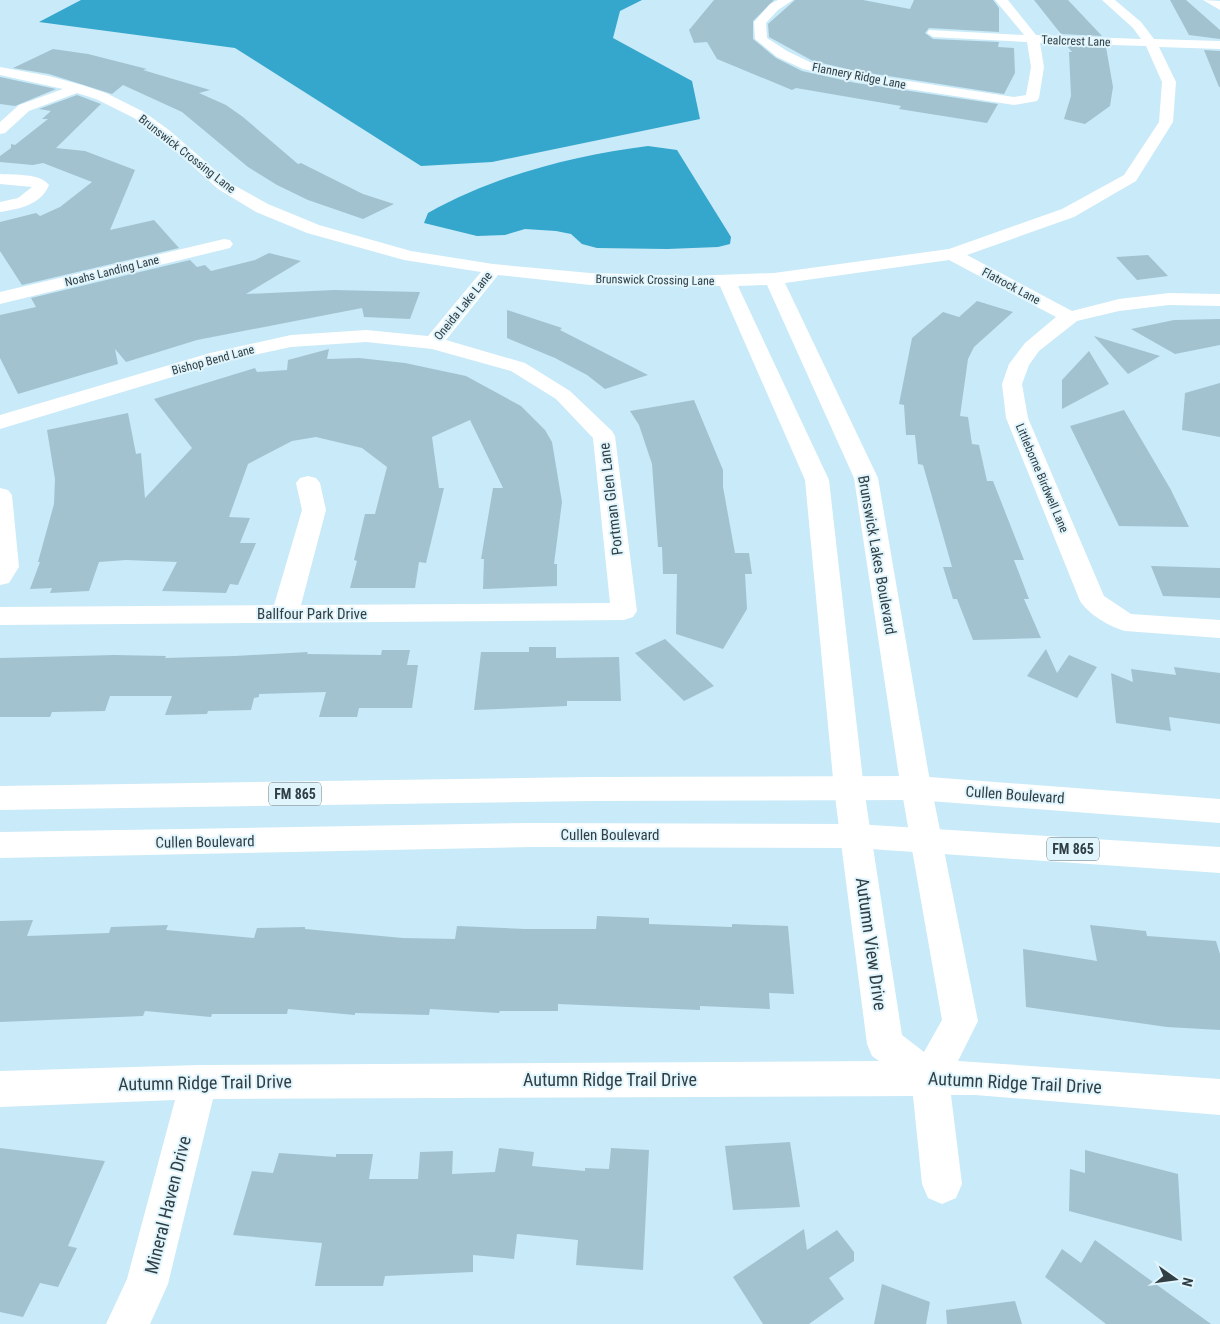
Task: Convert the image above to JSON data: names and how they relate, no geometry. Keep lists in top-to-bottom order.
{
  "streets": {
    "street": [
      "Tealcrest Lane",
      "Flannery Ridge Lane",
      "Brunswick Crossing Lane",
      "Noahs Landing Lane",
      "Flatrock Lane",
      "Oneida Lake Lane",
      "Bishop Bend Lane",
      "Littleborne Birdwell Lane",
      "Portman Glen Lane",
      "Brunswick Lakes Boulevard",
      "Ballfour Park Drive",
      "FM 865",
      "Cullen Boulevard",
      "Autumn View Drive",
      "Autumn Ridge Trail Drive",
      "Mineral Haven Drive"
    ]
  },
  "crossings": [
    ["Tealcrest Lane", "Flannery Ridge Lane"],
    ["Tealcrest Lane", "Brunswick Crossing Lane"],
    ["Brunswick Crossing Lane", "Flatrock Lane"],
    ["Brunswick Crossing Lane", "Oneida Lake Lane"],
    ["Brunswick Crossing Lane", "Brunswick Lakes Boulevard"],
    ["Flatrock Lane", "Littleborne Birdwell Lane"],
    ["Oneida Lake Lane", "Bishop Bend Lane"],
    ["Oneida Lake Lane", "Portman Glen Lane"],
    ["Bishop Bend Lane", "Portman Glen Lane"],
    ["Portman Glen Lane", "Ballfour Park Drive"],
    ["Brunswick Lakes Boulevard", "Cullen Boulevard"],
    ["Cullen Boulevard", "Autumn View Drive"],
    ["Autumn View Drive", "Autumn Ridge Trail Drive"],
    ["Autumn Ridge Trail Drive", "Mineral Haven Drive"]
  ],
  "north": "right"
}
